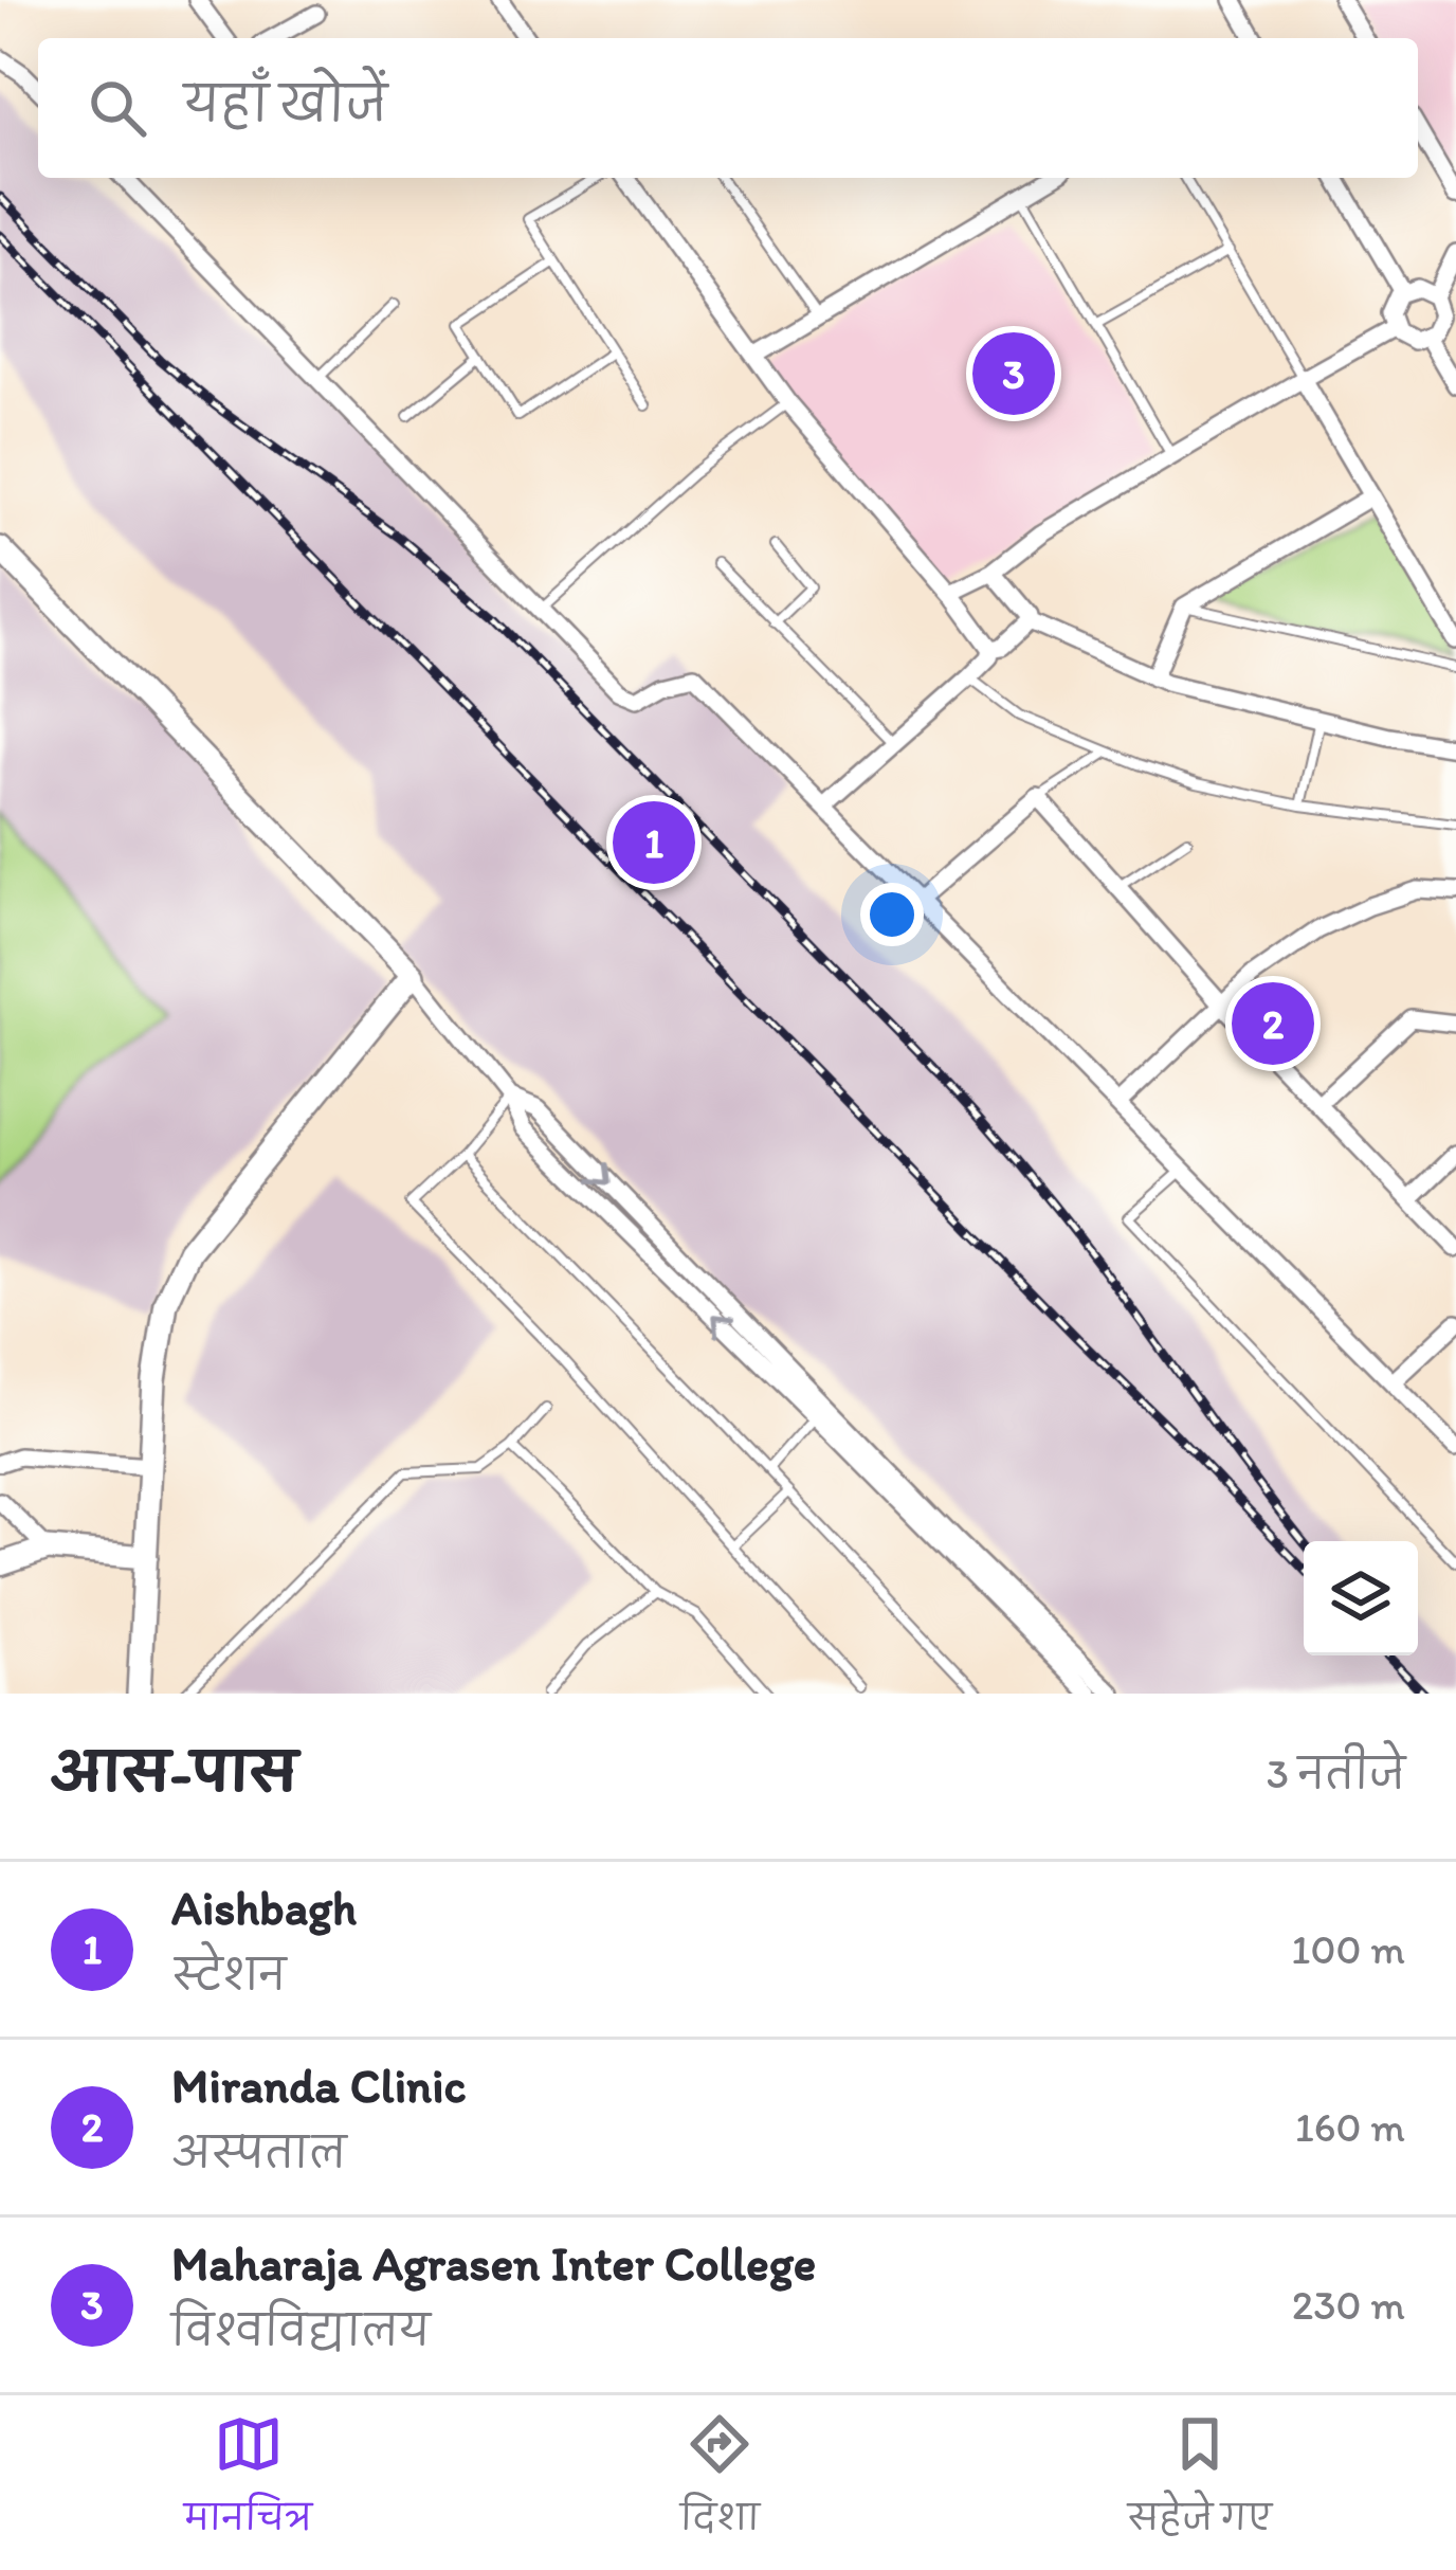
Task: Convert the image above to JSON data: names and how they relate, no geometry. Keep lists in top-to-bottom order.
{
  "page": {
    "search": "यहाँ खोजें",
    "pins": ["3", "1", "2"],
    "heading": ["आस-पास", "3 नतीजे"],
    "list": [
      {
        "mark": "1",
        "name": "Aishbagh",
        "note": "स्टेशन",
        "value": "100 m"
      },
      {
        "mark": "2",
        "name": "Miranda Clinic",
        "note": "अस्पताल",
        "value": "160 m"
      },
      {
        "mark": "3",
        "name": "Maharaja Agrasen Inter College",
        "note": "विश्वविद्यालय",
        "value": "230 m"
      }
    ],
    "nav": ["मानचित्र", "दिशा", "सहेजे गए"]
  }
}
